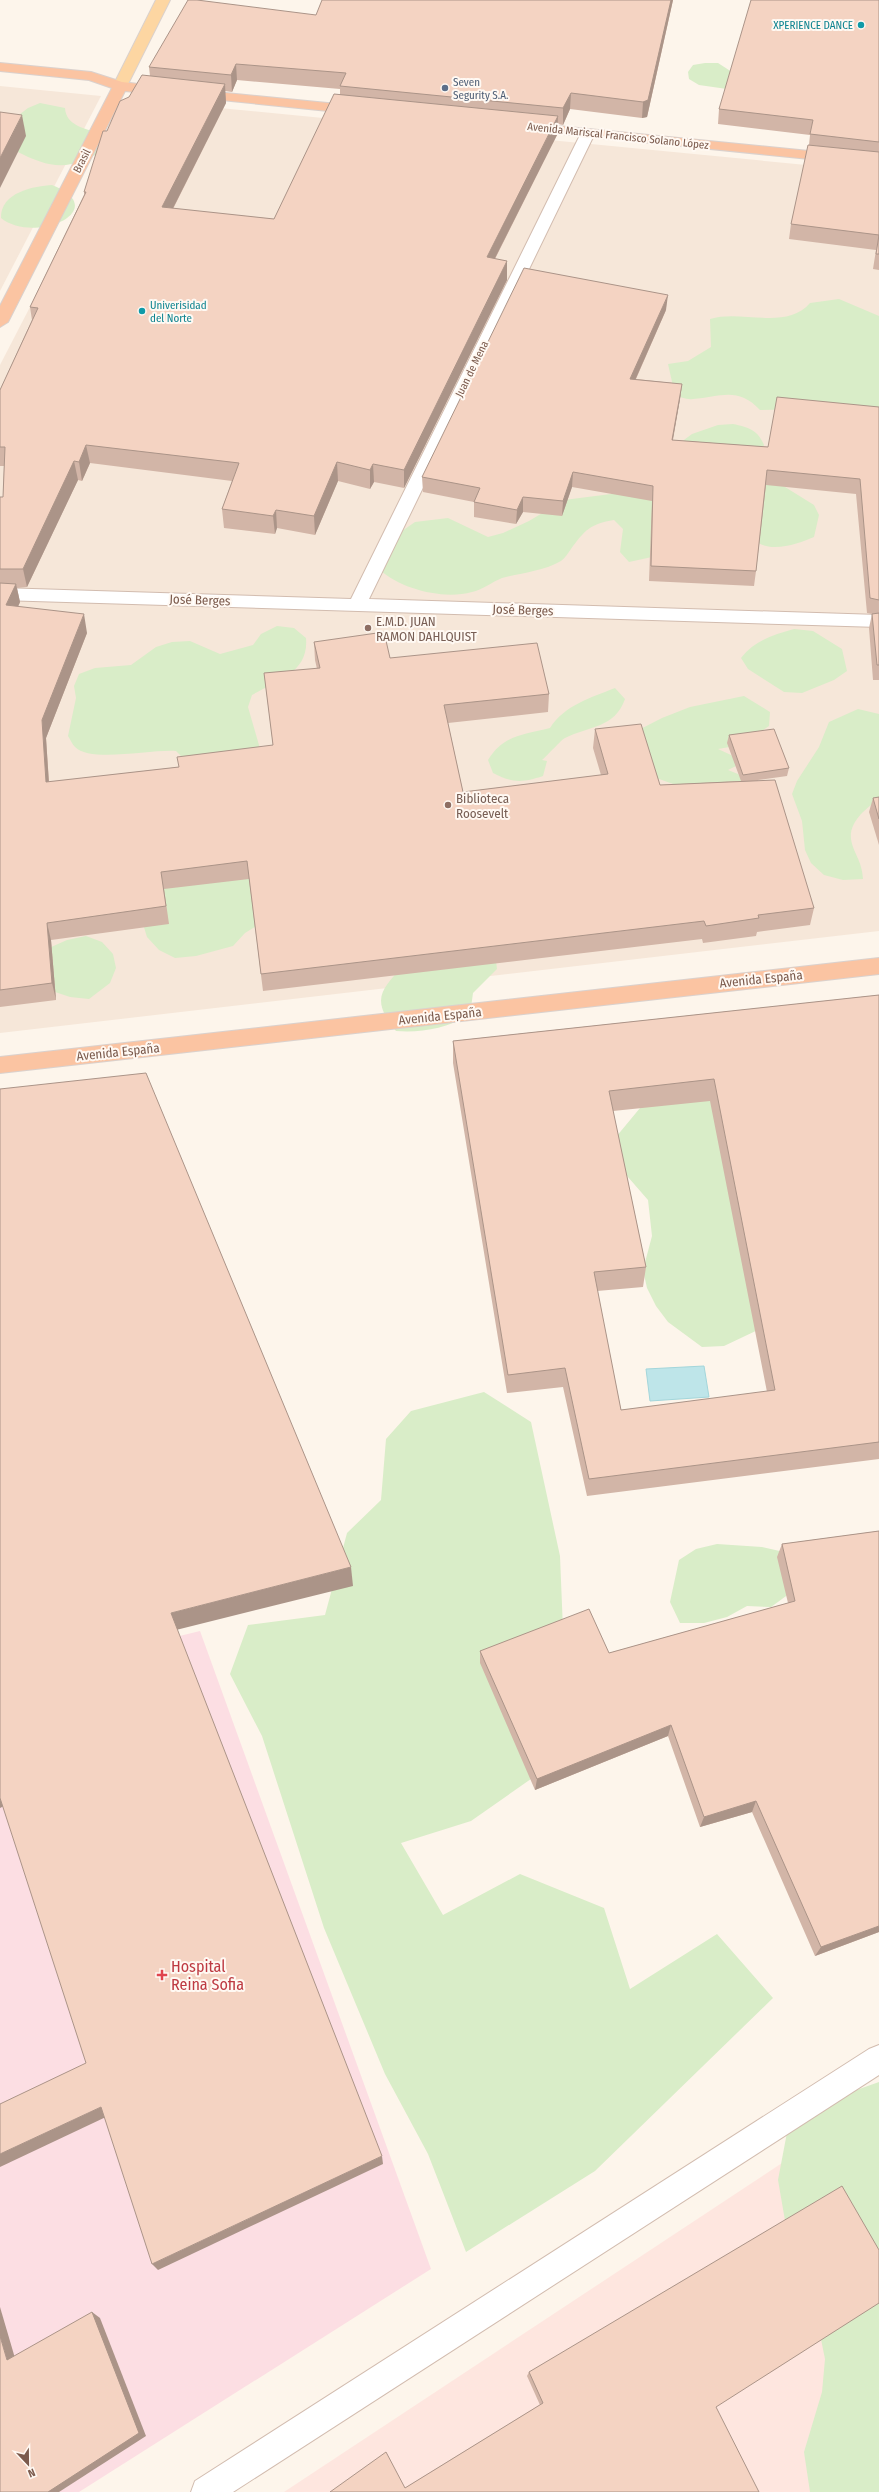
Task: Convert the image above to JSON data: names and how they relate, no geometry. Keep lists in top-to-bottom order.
{
  "streets": {
    "highway": ["Avenida Mariscal Francisco Solano López", "Brasil", "Avenida España"],
    "street": ["Juan de Mena", "José Berges"]
  },
  "crossings": [
    ["Avenida Mariscal Francisco Solano López", "Juan de Mena"],
    ["Juan de Mena", "José Berges"]
  ],
  "places": {
    "other": [
      "XPERIENCE DANCE",
      "Seven Segurity S.A.",
      "Univerisidad del Norte",
      "E.M.D. JUAN RAMON DAHLQUIST",
      "Biblioteca Roosevelt"
    ],
    "health": ["Hospital Reina Sofia"]
  },
  "north": "bottom"
}
